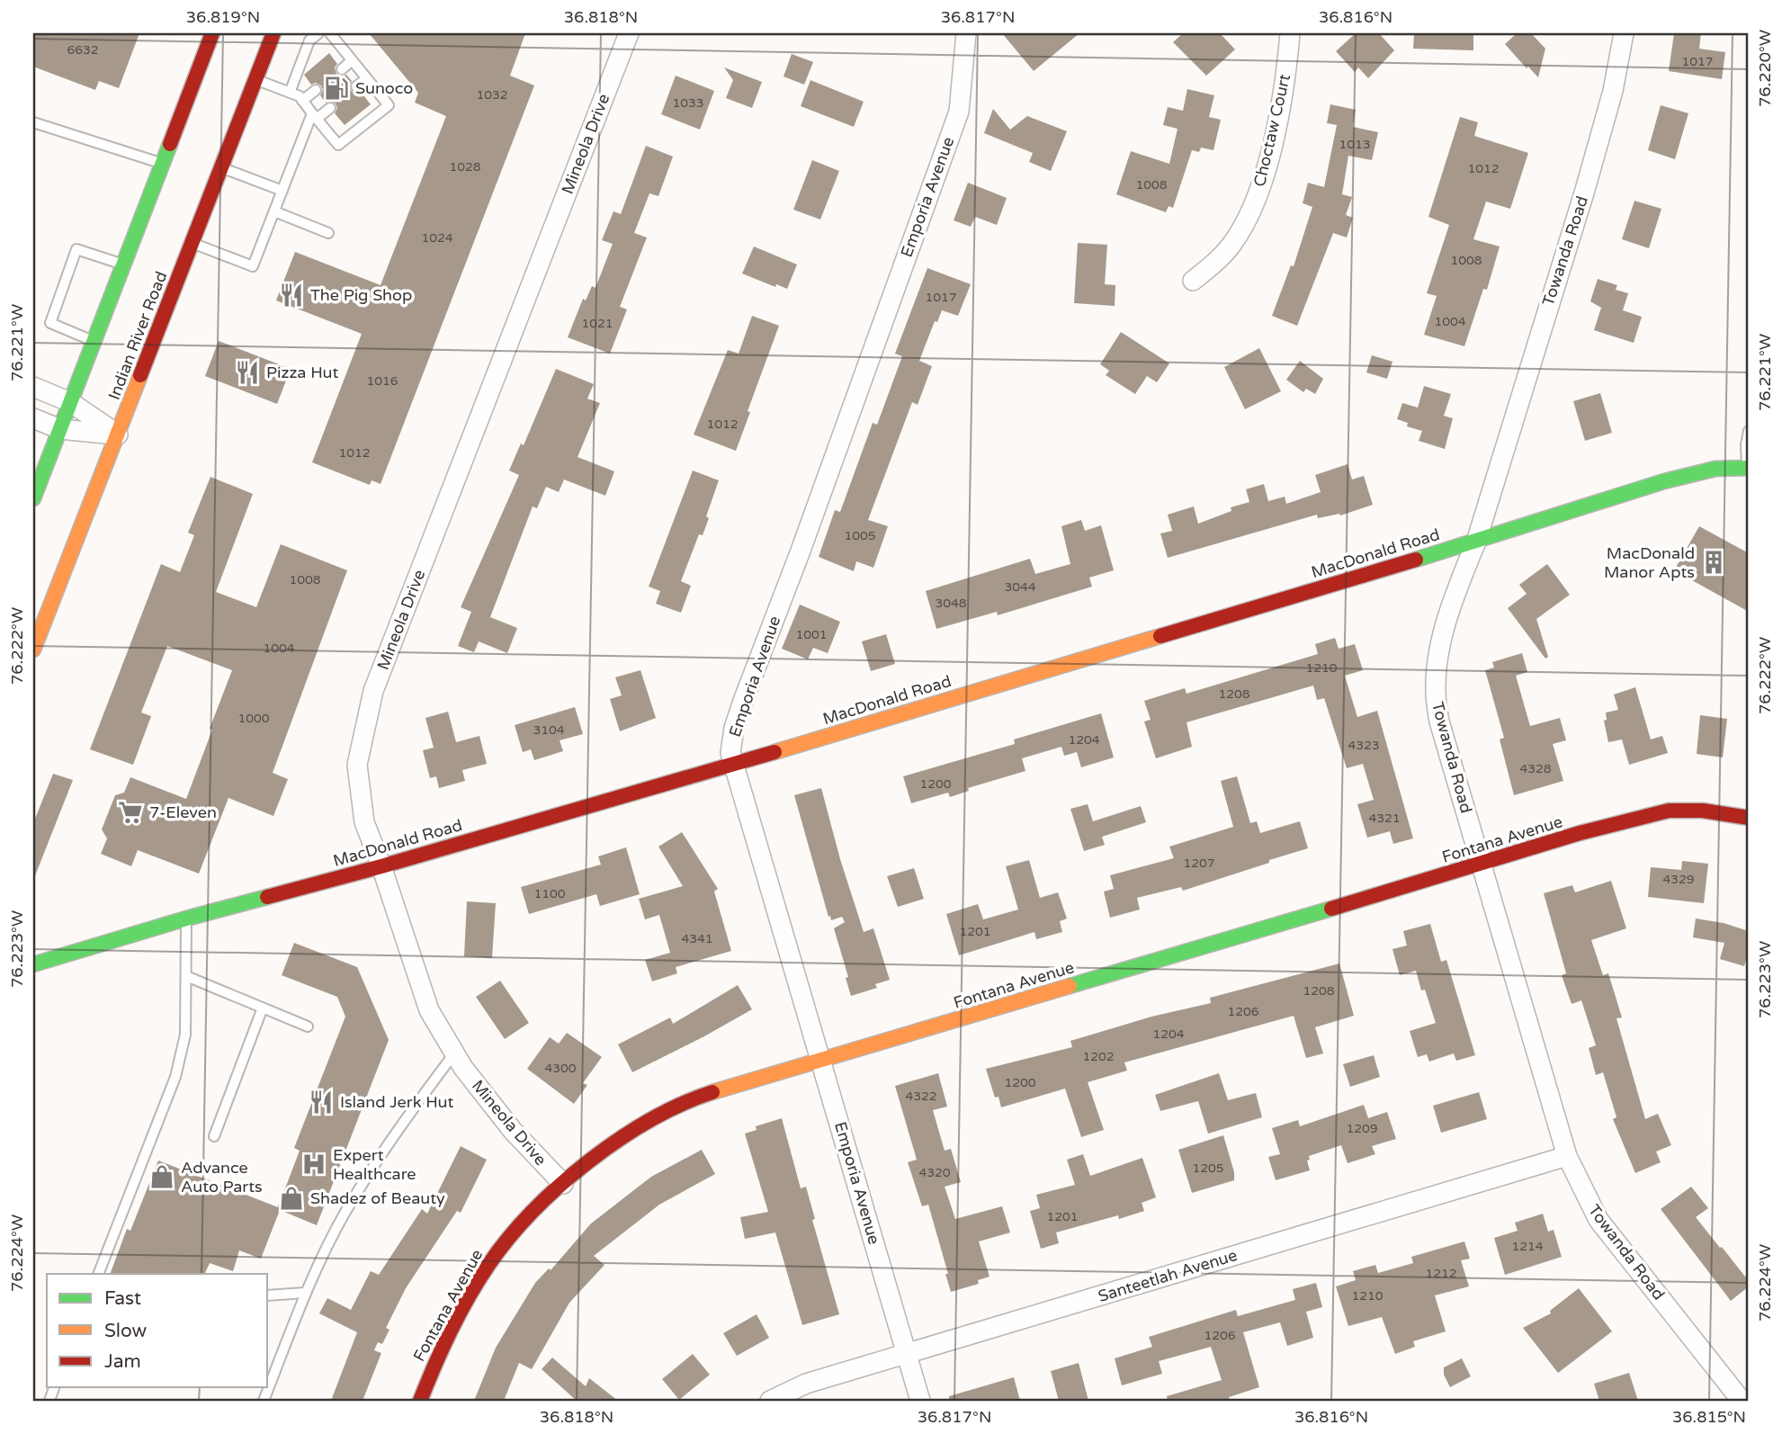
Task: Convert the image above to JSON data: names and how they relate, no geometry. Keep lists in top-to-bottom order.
{
  "streets": {
    "street": [
      "Choctaw Court",
      "Mineola Drive",
      "Emporia Avenue",
      "Towanda Road",
      "Indian River Road",
      "MacDonald Road",
      "Fontana Avenue",
      "Santeetlah Avenue"
    ]
  },
  "crossings": [
    ["Mineola Drive", "MacDonald Road"],
    ["Mineola Drive", "Fontana Avenue"],
    ["Emporia Avenue", "MacDonald Road"],
    ["Emporia Avenue", "Fontana Avenue"],
    ["Emporia Avenue", "Santeetlah Avenue"],
    ["Towanda Road", "MacDonald Road"],
    ["Towanda Road", "Fontana Avenue"],
    ["Towanda Road", "Santeetlah Avenue"]
  ],
  "places": {
    "fuel station": ["Sunoco"],
    "restaurant": ["The Pig Shop", "Pizza Hut", "Island Jerk Hut"],
    "building": ["MacDonald Manor Apts"],
    "supermarket": ["7-Eleven"],
    "hospital": ["Expert Healthcare"],
    "shop": ["Advance Auto Parts", "Shadez of Beauty"]
  },
  "house_numbers": [
    "6632",
    "1017",
    "1032",
    "1033",
    "1013",
    "1028",
    "1012",
    "1008",
    "1024",
    "1008",
    "1017",
    "1004",
    "1021",
    "1016",
    "1012",
    "1012",
    "1005",
    "1008",
    "3044",
    "3048",
    "1001",
    "1004",
    "1210",
    "1208",
    "1000",
    "3104",
    "1204",
    "4323",
    "4328",
    "1200",
    "4321",
    "1207",
    "4329",
    "1100",
    "1201",
    "4341",
    "1208",
    "1206",
    "1204",
    "1202",
    "4300",
    "1200",
    "4322",
    "1209",
    "1205",
    "4320",
    "1201",
    "1214",
    "1212",
    "1210",
    "1206"
  ],
  "legend": ["Fast", "Slow", "Jam"],
  "coordinates": [
    "36.819°N",
    "36.818°N",
    "36.817°N",
    "36.816°N",
    "76.220°W",
    "76.221°W",
    "76.222°W",
    "76.223°W",
    "76.224°W",
    "36.815°N"
  ]
}
